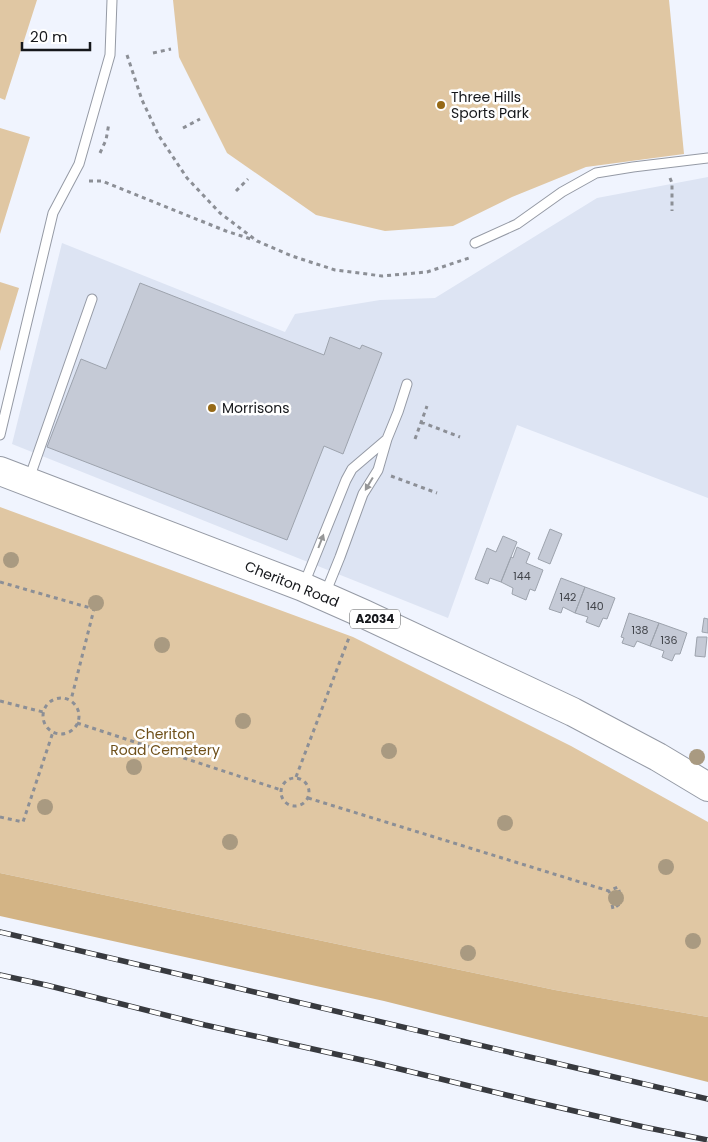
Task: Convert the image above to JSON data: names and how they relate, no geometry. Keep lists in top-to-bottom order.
{
  "streets": {
    "main road": ["Cheriton Road", "A2034"]
  },
  "parks": ["Cheriton Road Cemetery"],
  "places": ["Three Hills Sports Park", "Morrisons"],
  "house_numbers": [
    "144",
    "142",
    "140",
    "138",
    "136"
  ],
  "scale_bar": "20 m"
}
